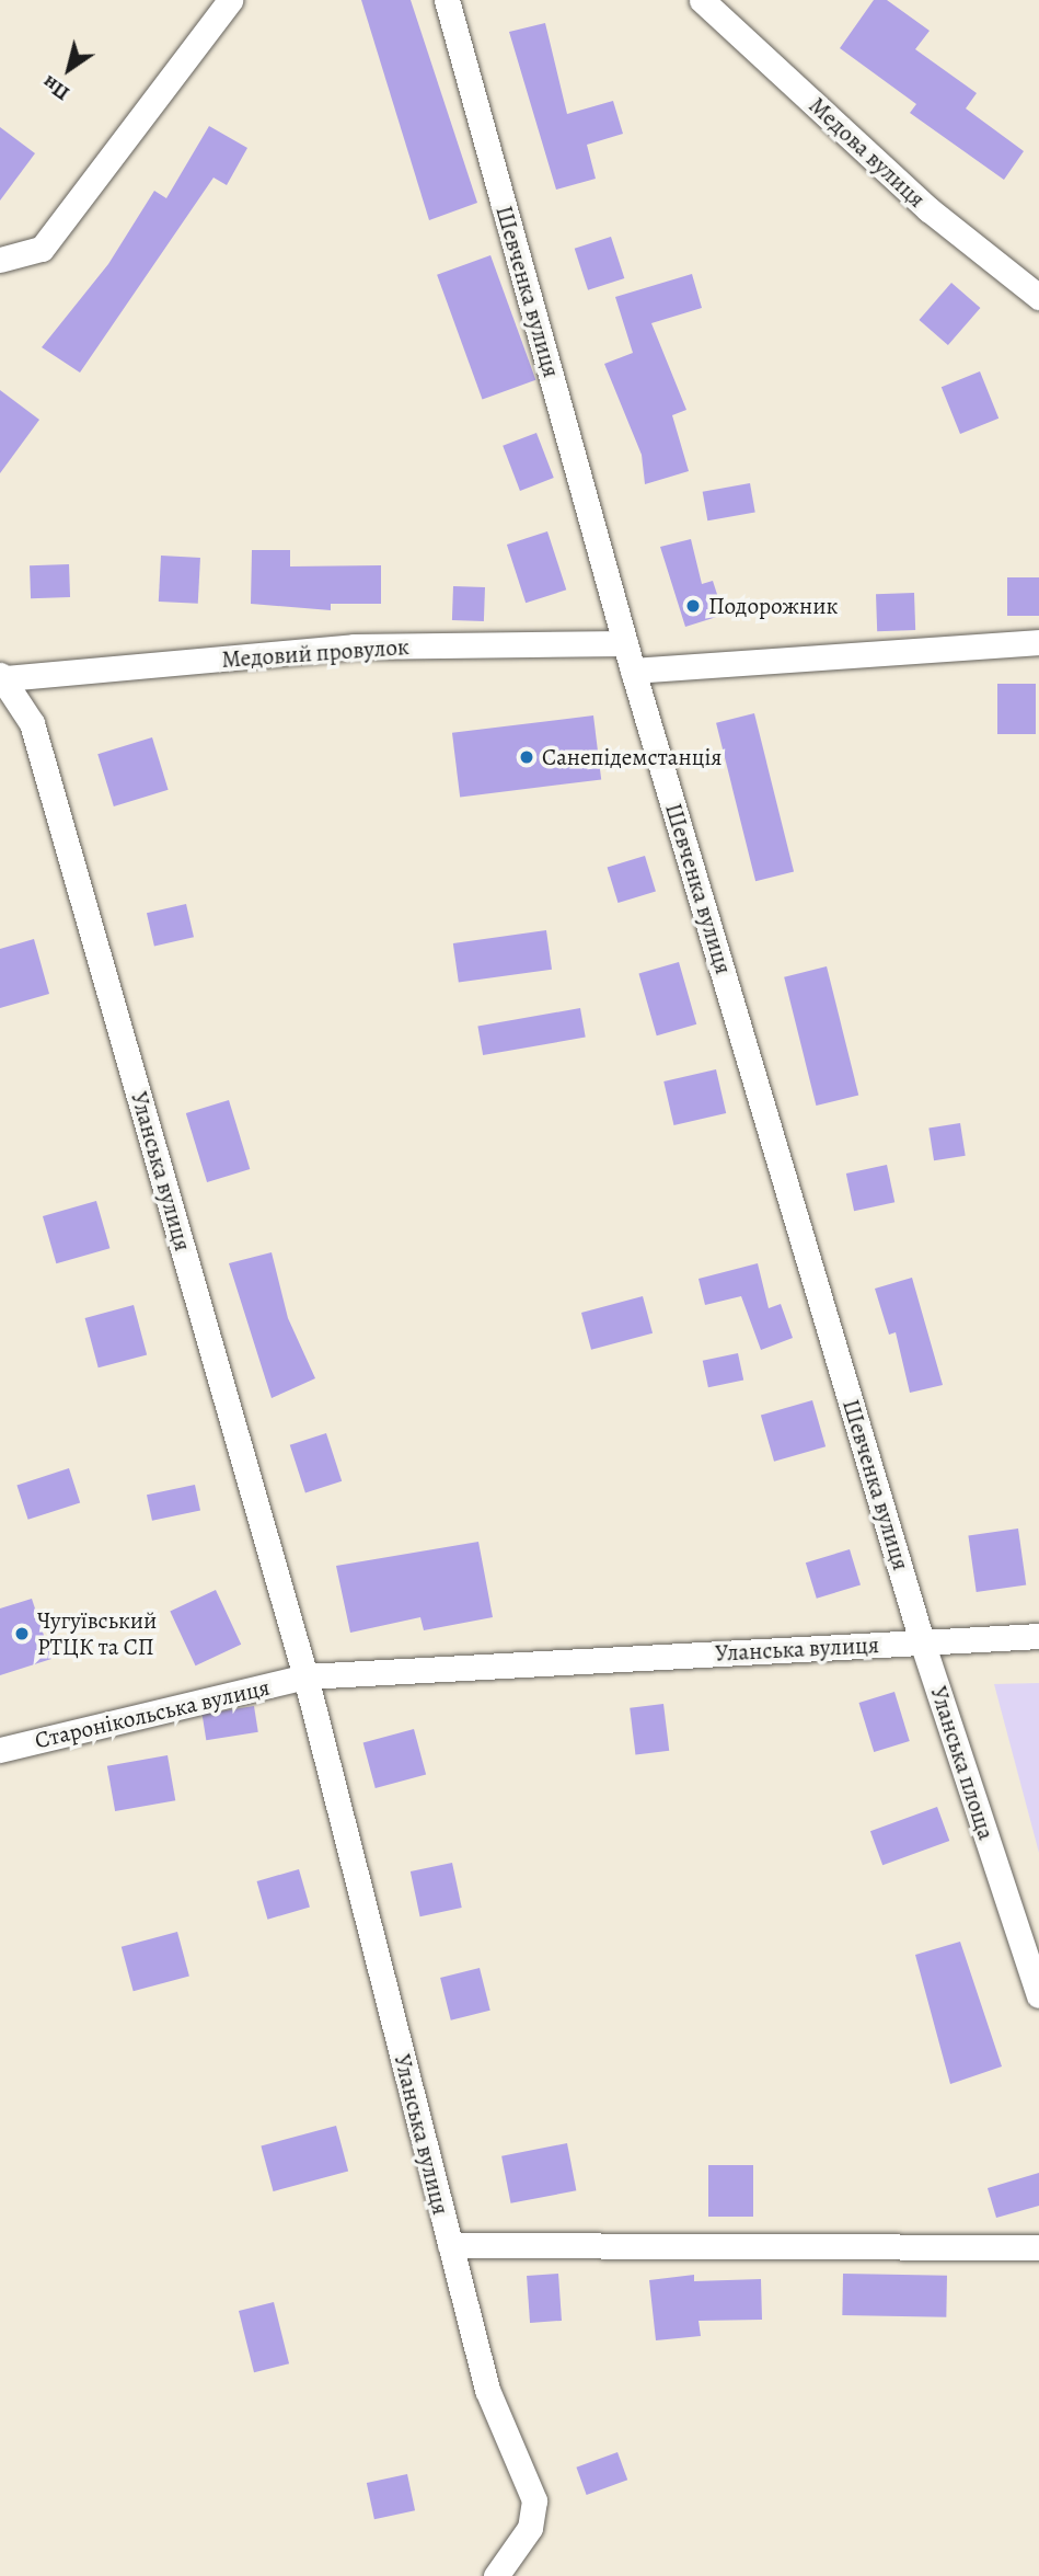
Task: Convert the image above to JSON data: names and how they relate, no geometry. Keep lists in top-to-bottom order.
{
  "streets": {
    "street": [
      "Медова вулиця",
      "Шевченка вулиця",
      "Медовий провулок",
      "Уланська вулиця",
      "Старонікольська вулиця",
      "Уланська площа"
    ]
  },
  "crossings": [
    ["Шевченка вулиця", "Медовий провулок"],
    ["Шевченка вулиця", "Уланська вулиця"],
    ["Шевченка вулиця", "Уланська площа"],
    ["Медовий провулок", "Уланська вулиця"],
    ["Уланська вулиця", "Старонікольська вулиця"],
    ["Уланська вулиця", "Уланська площа"]
  ],
  "places": ["Подорожник", "Санепідемстанція", "Чугуївський РТЦК та СП"],
  "north": "bottom left"
}
